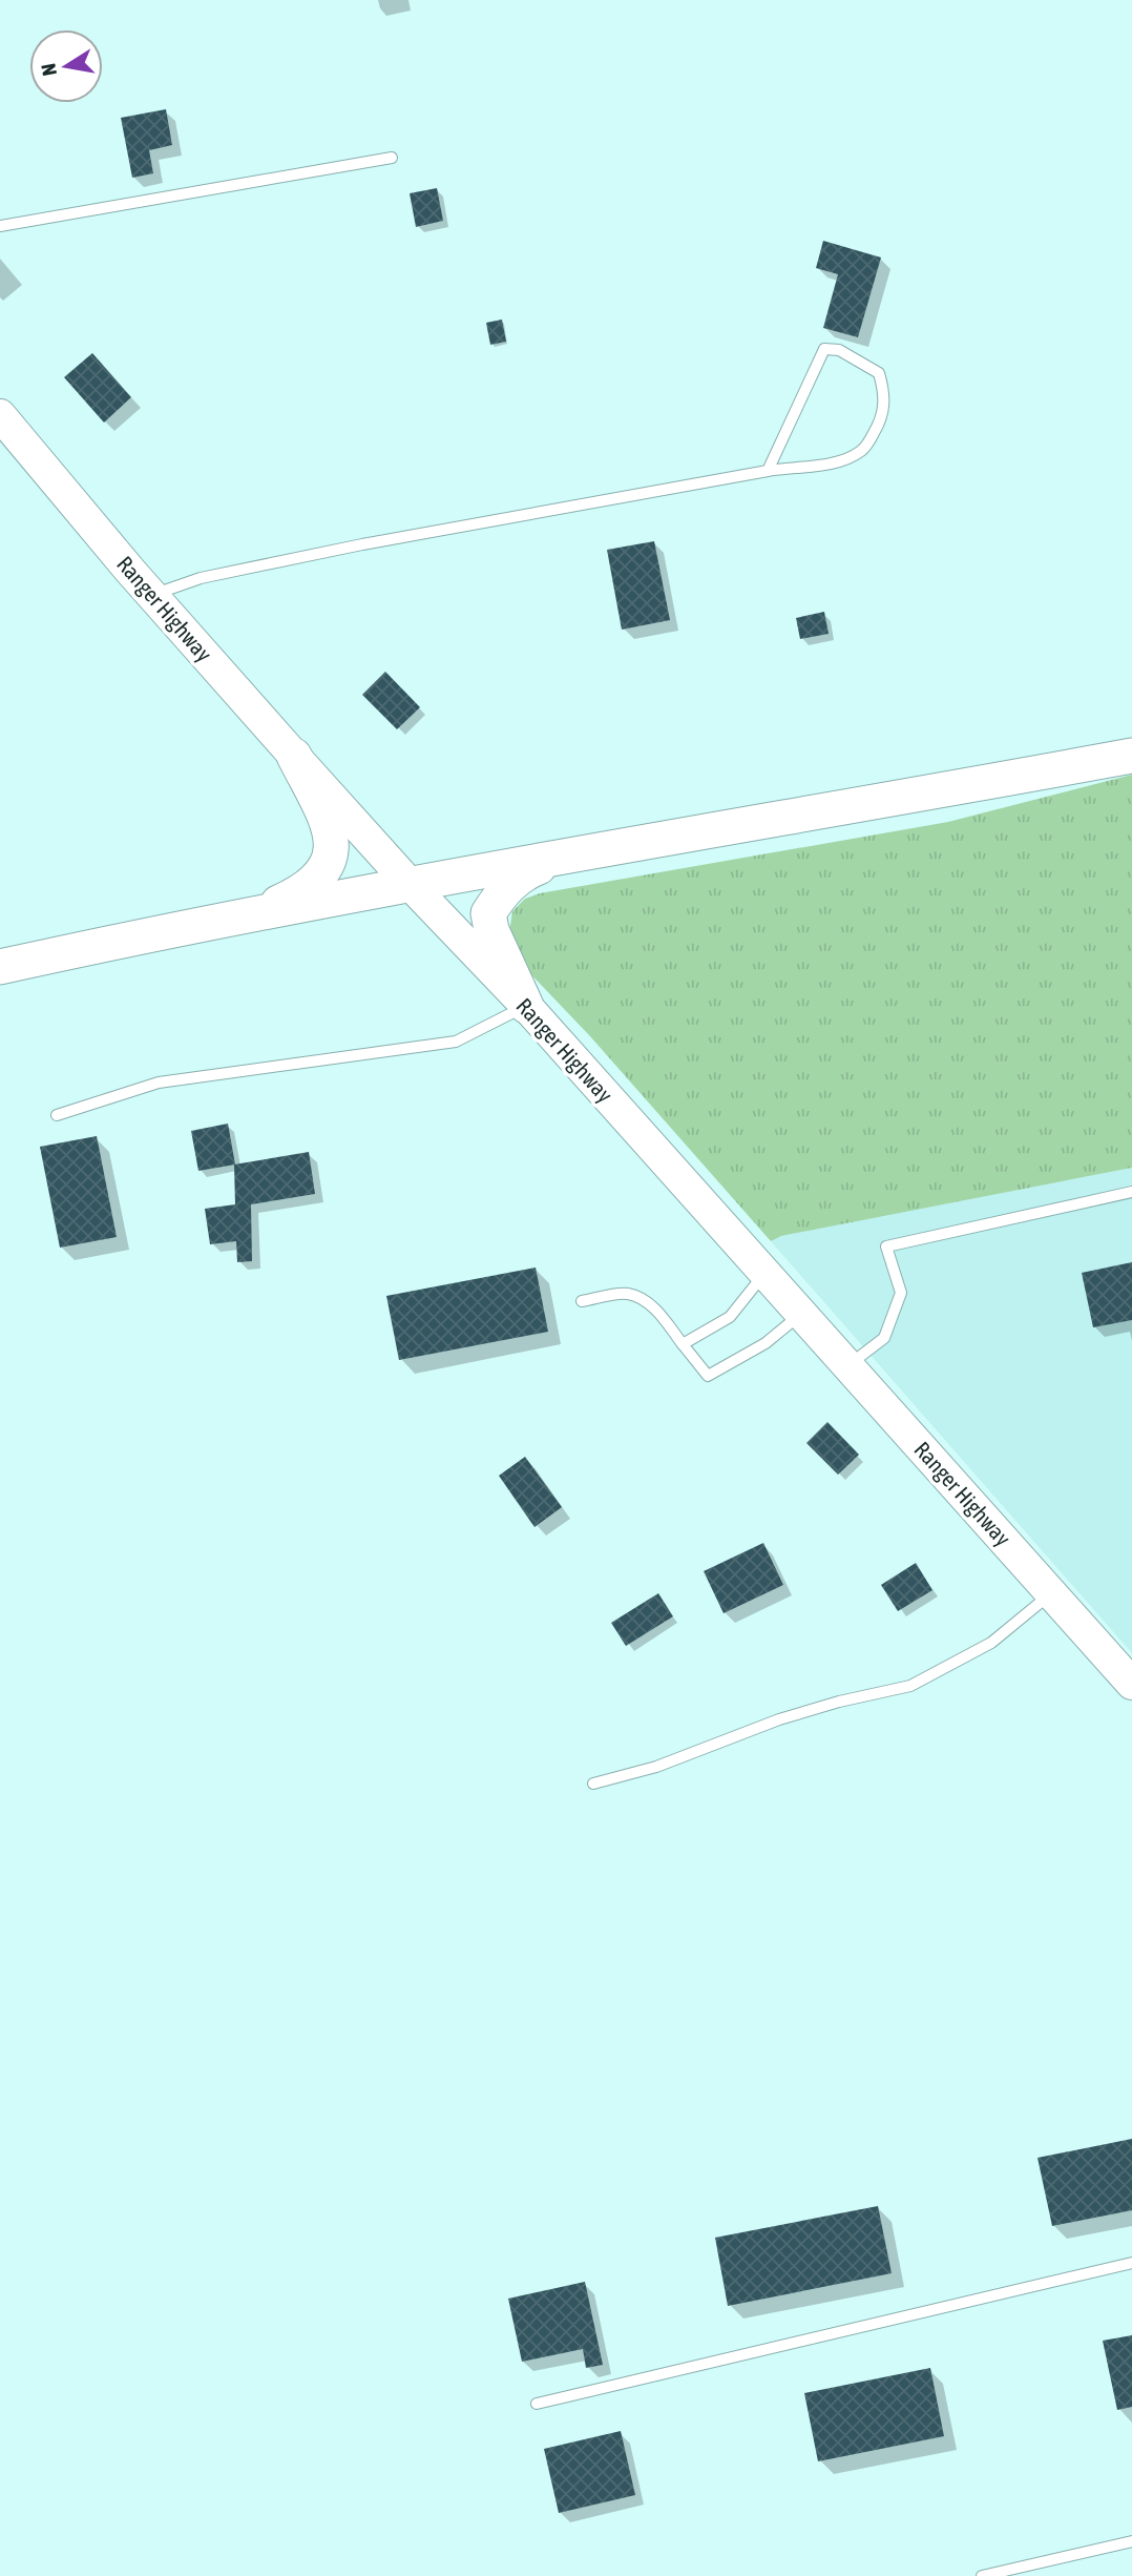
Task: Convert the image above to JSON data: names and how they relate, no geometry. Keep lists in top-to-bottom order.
{
  "streets": {
    "main road": ["Ranger Highway"]
  },
  "north": "left"
}
